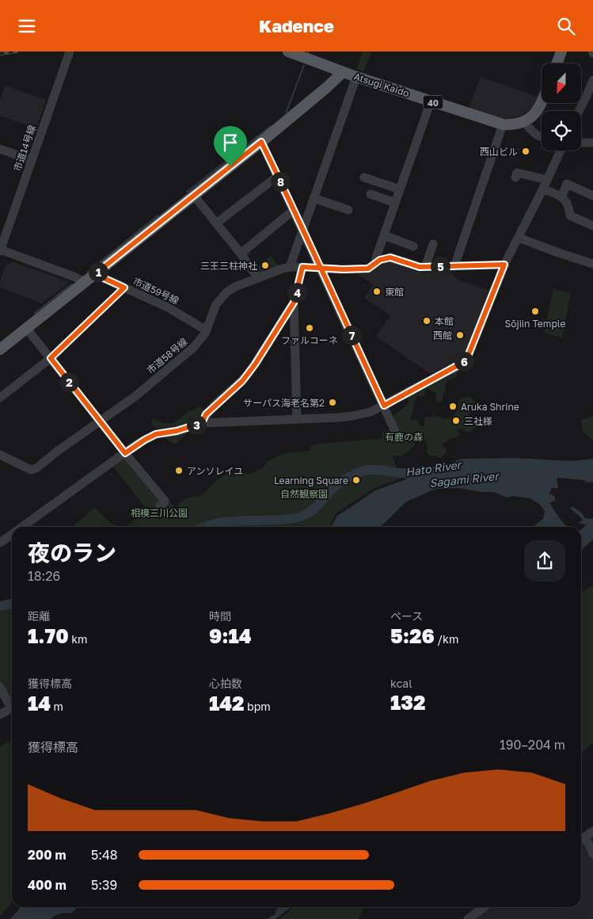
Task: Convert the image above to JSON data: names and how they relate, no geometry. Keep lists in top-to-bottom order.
{
  "streets": {
    "main road": ["Atsugi Kaido", "40"],
    "street": ["市道14号線", "市道59号線", "市道58号線"]
  },
  "crossings": [
    ["市道59号線", "市道58号線"]
  ],
  "water": ["Hato River", "Sagami River"],
  "parks": ["有鹿の森", "自然観察園", "相模三川公園"],
  "places": [
    "西山ビル",
    "三王三柱神社",
    "東館",
    "Sōjiin Temple",
    "本館",
    "ファルコーネ",
    "西館",
    "サーパス海老名第2",
    "Aruka Shrine",
    "三社様",
    "アンソレイユ",
    "Learning Square"
  ],
  "north": "bottom",
  "page": {
    "header": "Kadence",
    "pins": [
      "8",
      "5",
      "1",
      "4",
      "7",
      "6",
      "2",
      "3"
    ],
    "heading": ["夜のラン", "18:26"],
    "stats": [
      ["距離", "1.70 km"],
      ["時間", "9:14"],
      ["ペース", "5:26 /km"],
      ["獲得標高", "14 m"],
      ["心拍数", "142 bpm"],
      ["kcal", "132"]
    ],
    "chart": ["獲得標高", "190–204 m"],
    "list": [
      {
        "name": "200 m",
        "note": "5:48"
      },
      {
        "name": "400 m",
        "note": "5:39"
      }
    ]
  }
}
